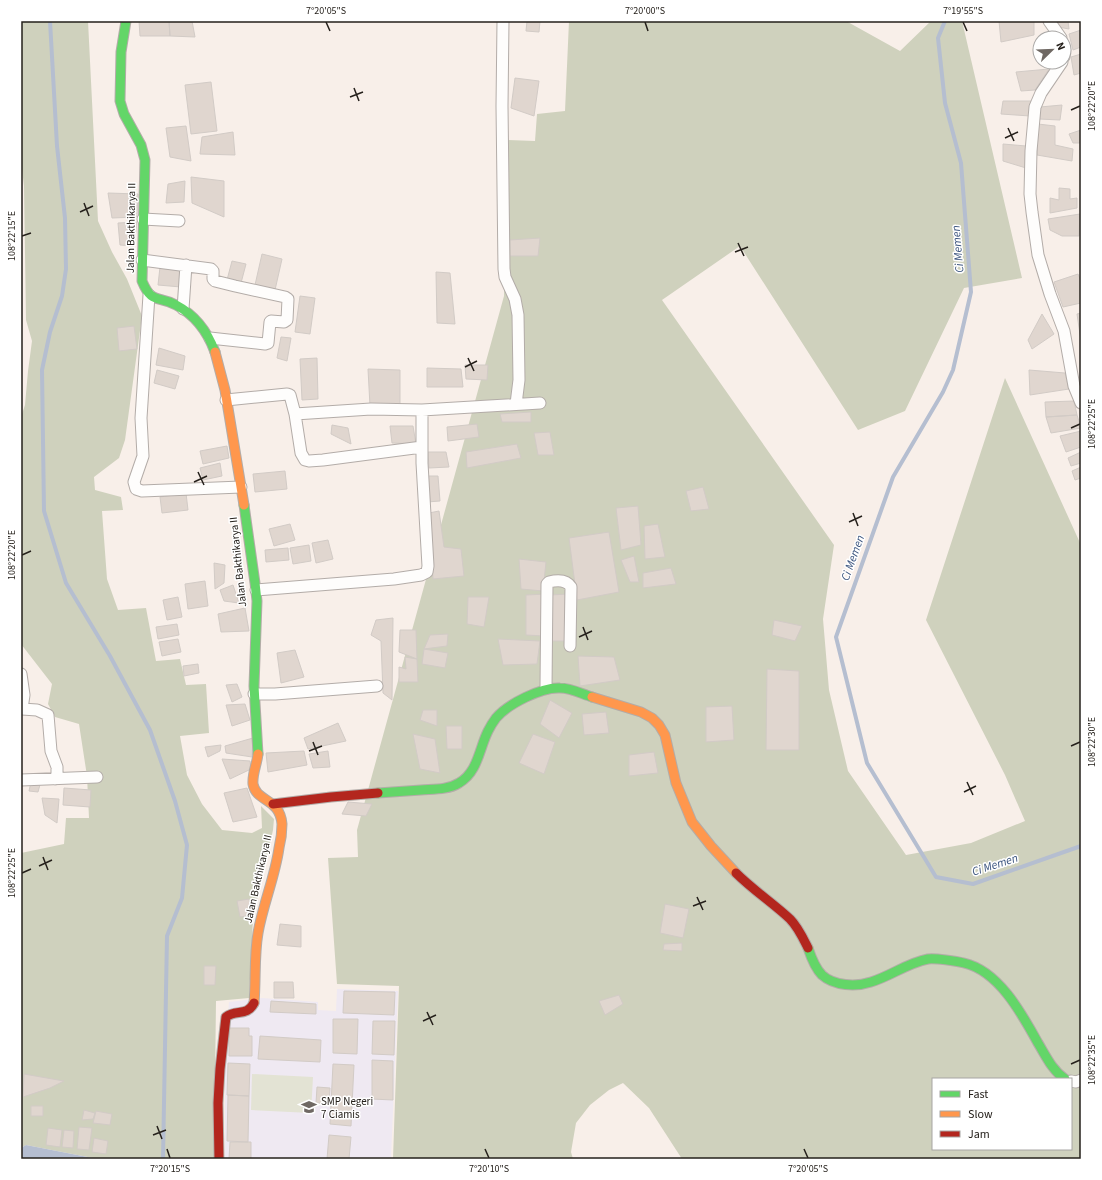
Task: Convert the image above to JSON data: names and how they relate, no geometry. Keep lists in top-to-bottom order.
{
  "streets": {
    "street": ["Jalan Bakthikarya II"]
  },
  "water": ["Ci Memen"],
  "places": {
    "school or university": ["SMP Negeri 7 Ciamis"]
  },
  "legend": ["Fast", "Slow", "Jam"],
  "north": "top right",
  "coordinates": [
    "7°20'05\"S",
    "7°20'00\"S",
    "7°19'55\"S",
    "108°22'20\"E",
    "108°22'15\"E",
    "108°22'25\"E",
    "108°22'30\"E",
    "108°22'35\"E",
    "7°20'15\"S",
    "7°20'10\"S"
  ]
}
